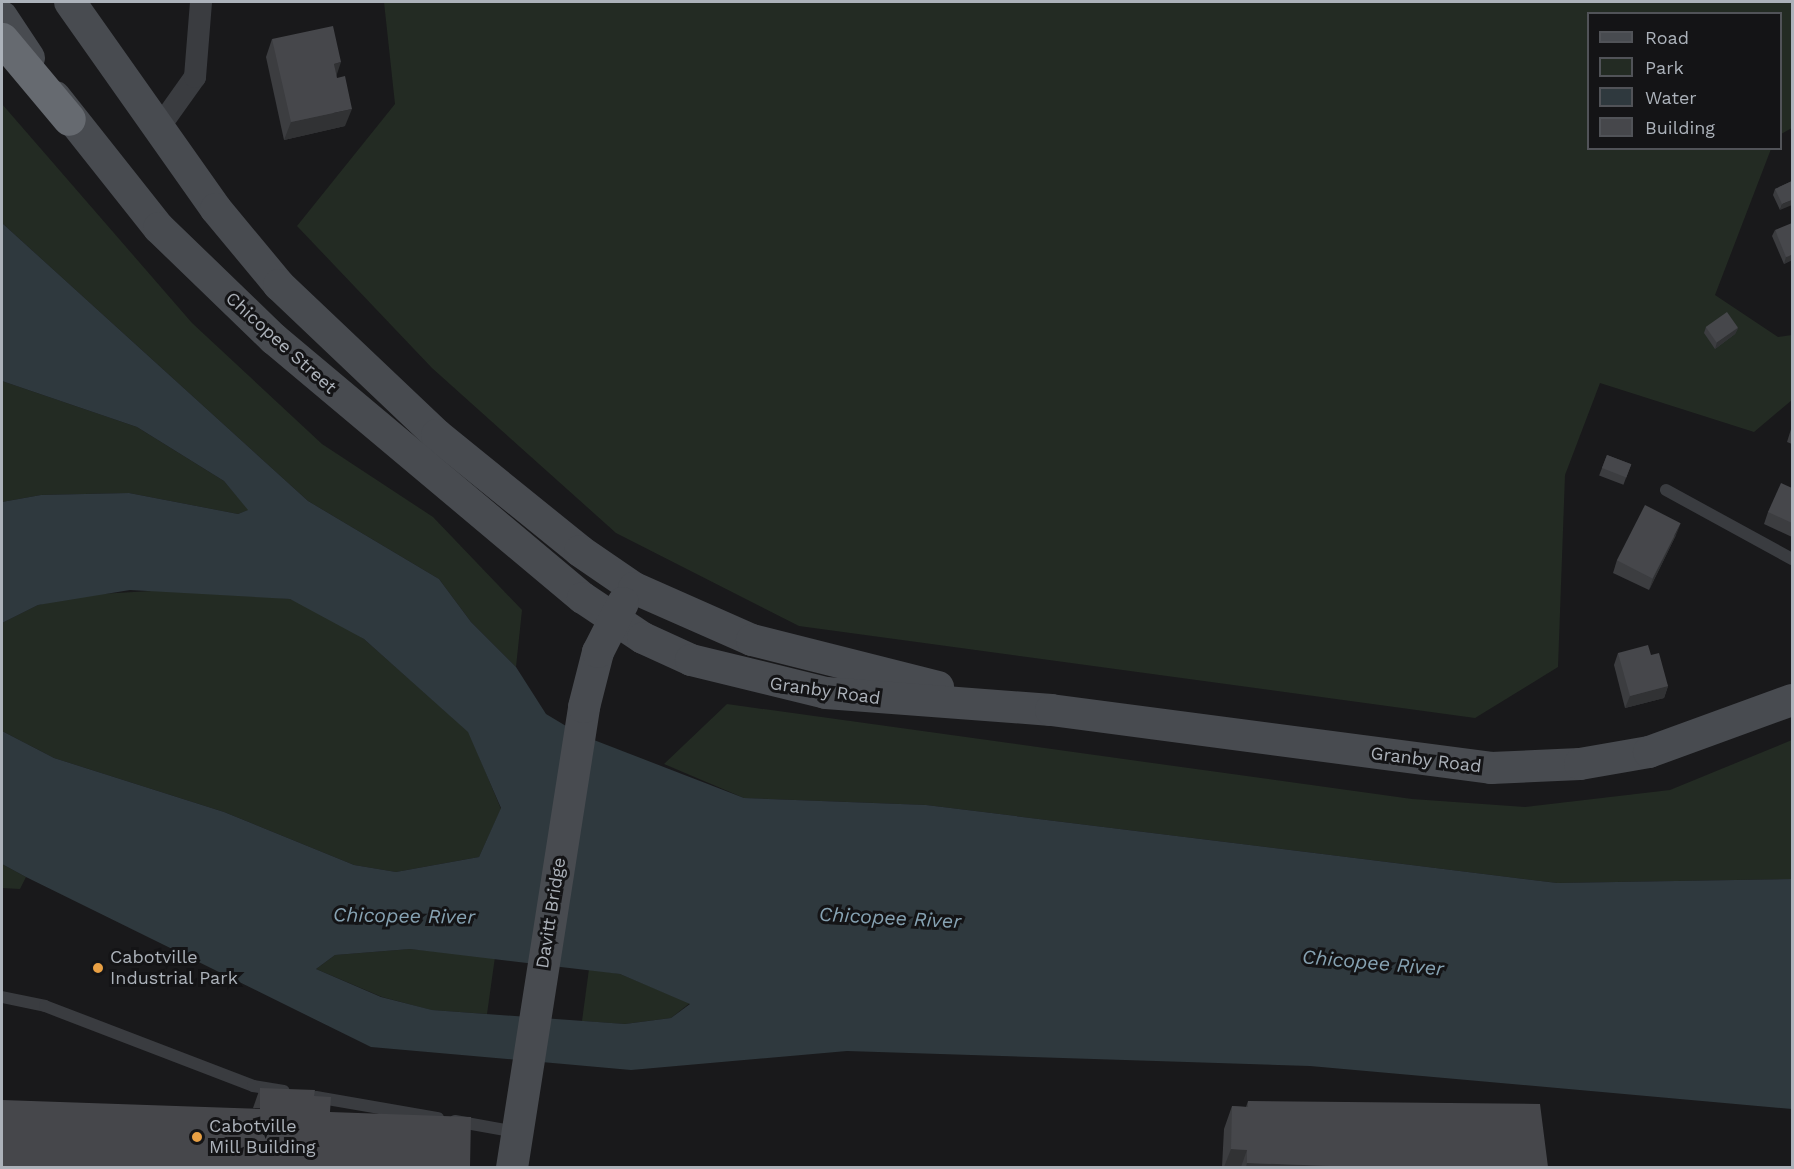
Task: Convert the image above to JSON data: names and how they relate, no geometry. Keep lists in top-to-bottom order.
{
  "streets": {
    "main road": ["Chicopee Street", "Granby Road", "Davitt Bridge"]
  },
  "crossings": [
    ["Chicopee Street", "Granby Road"],
    ["Chicopee Street", "Davitt Bridge"],
    ["Granby Road", "Davitt Bridge"]
  ],
  "water": ["Chicopee River"],
  "places": ["Cabotville Industrial Park", "Cabotville Mill Building"],
  "legend": [
    "Road",
    "Park",
    "Water",
    "Building"
  ]
}
